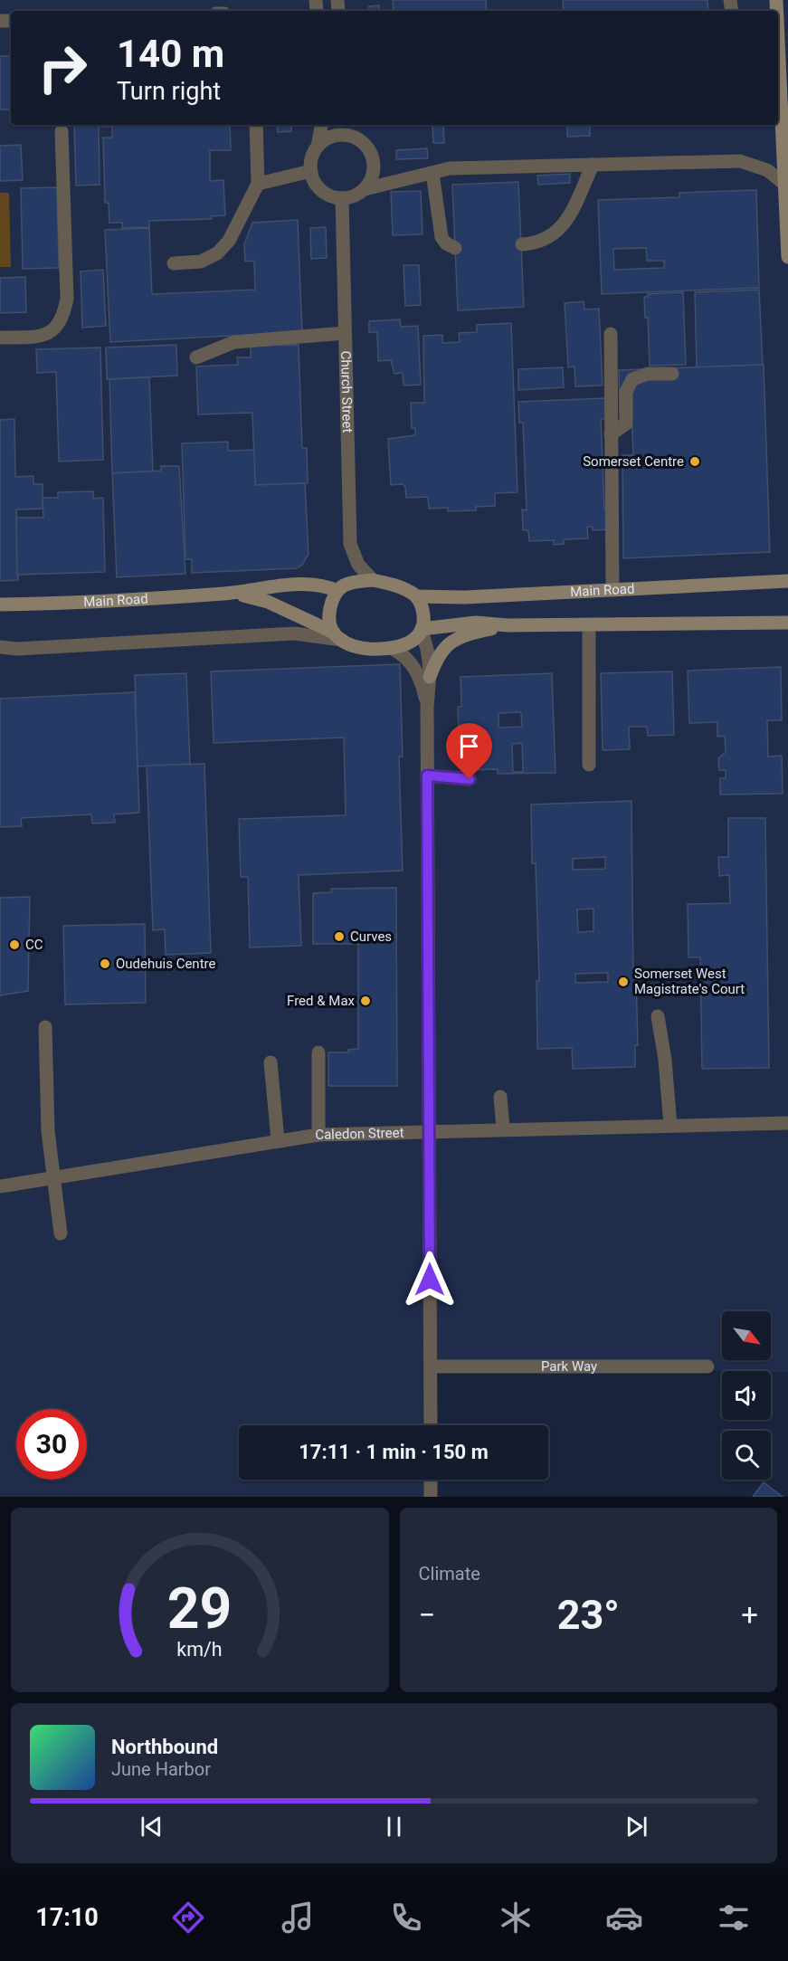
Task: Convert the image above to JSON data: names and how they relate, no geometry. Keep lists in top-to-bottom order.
{
  "streets": {
    "main road": ["Main Road"],
    "street": ["Church Street", "Caledon Street", "Park Way"]
  },
  "crossings": [
    ["Church Street", "Main Road"]
  ],
  "places": [
    "Somerset Centre",
    "Curves",
    "CC",
    "Oudehuis Centre",
    "Somerset West Magistrate's Court",
    "Fred & Max"
  ],
  "north": "bottom right",
  "page": {
    "turn": ["140 m", "Turn right"],
    "limit": "30",
    "trip": "17:11 · 1 min · 150 m",
    "tile": "Climate",
    "heat": ["−", "23°", "+"],
    "song": ["Northbound", "June Harbor"],
    "tabs": "17:10",
    "gauge": ["29", "km/h"]
  }
}
